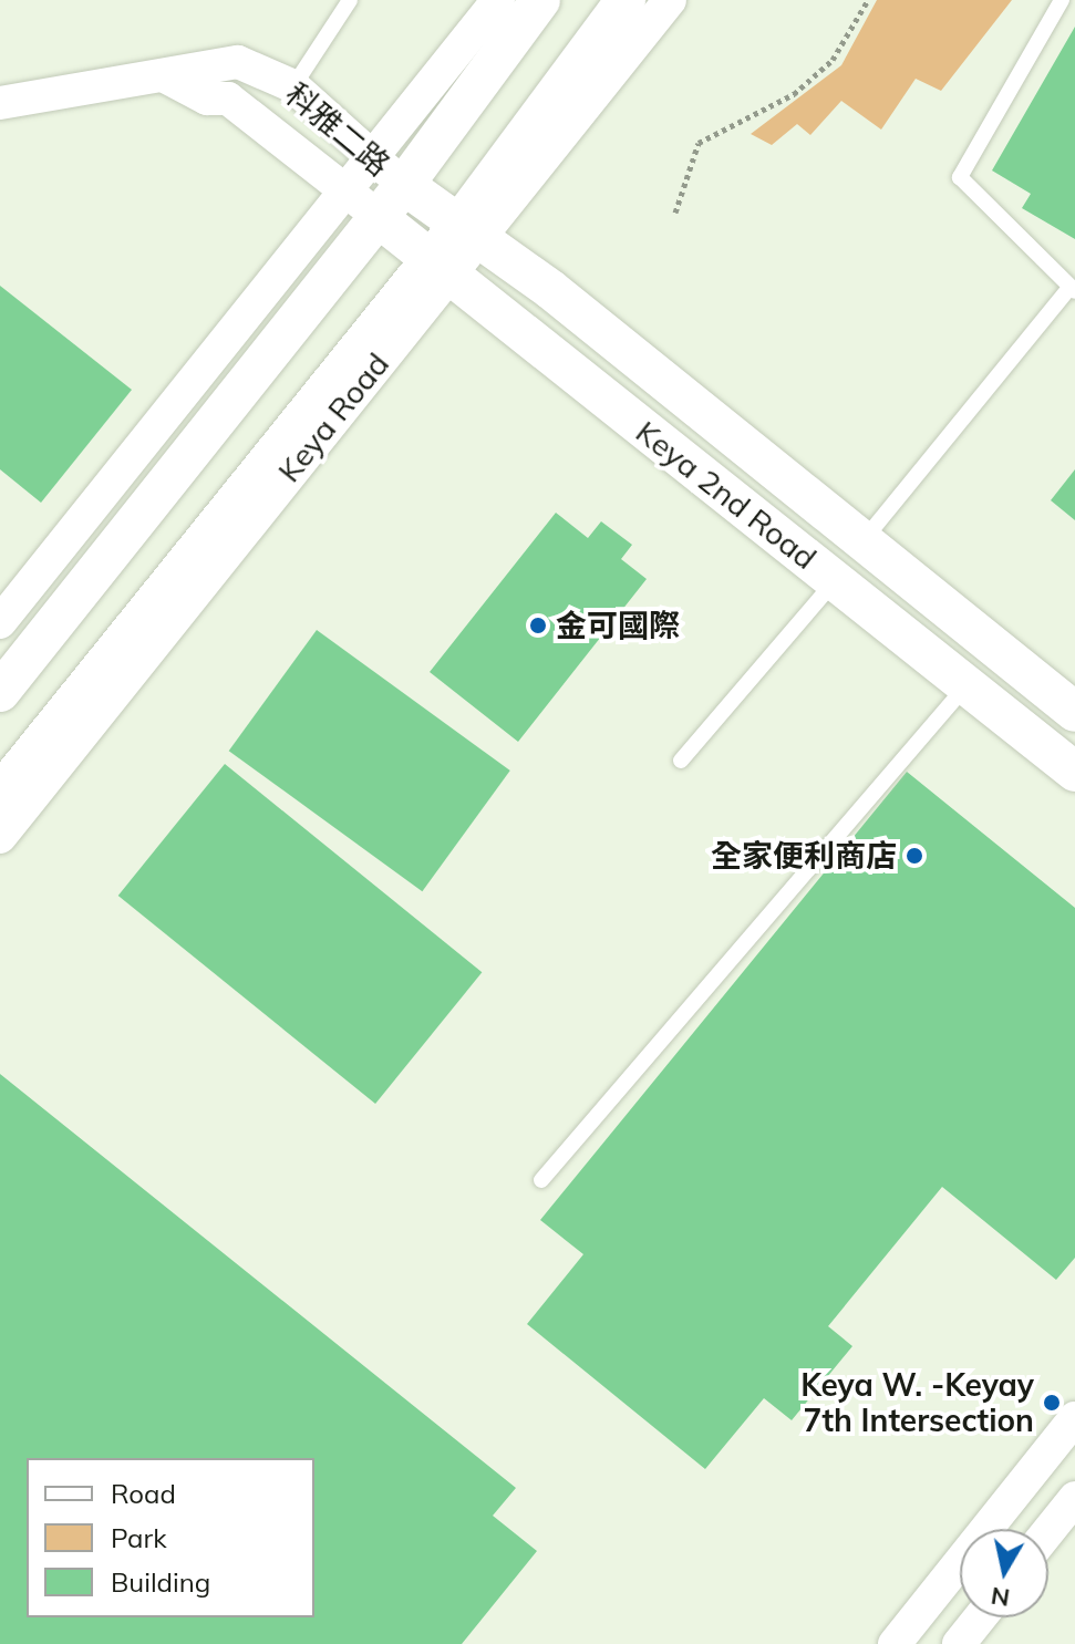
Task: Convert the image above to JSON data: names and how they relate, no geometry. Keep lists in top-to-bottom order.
{
  "streets": {
    "street": ["科雅二路", "Keya Road", "Keya 2nd Road"]
  },
  "crossings": [
    ["科雅二路", "Keya 2nd Road"],
    ["Keya Road", "Keya 2nd Road"]
  ],
  "places": ["金可國際", "全家便利商店", "Keya W. -Keyay 7th Intersection"],
  "legend": ["Road", "Park", "Building"],
  "north": "bottom"
}
